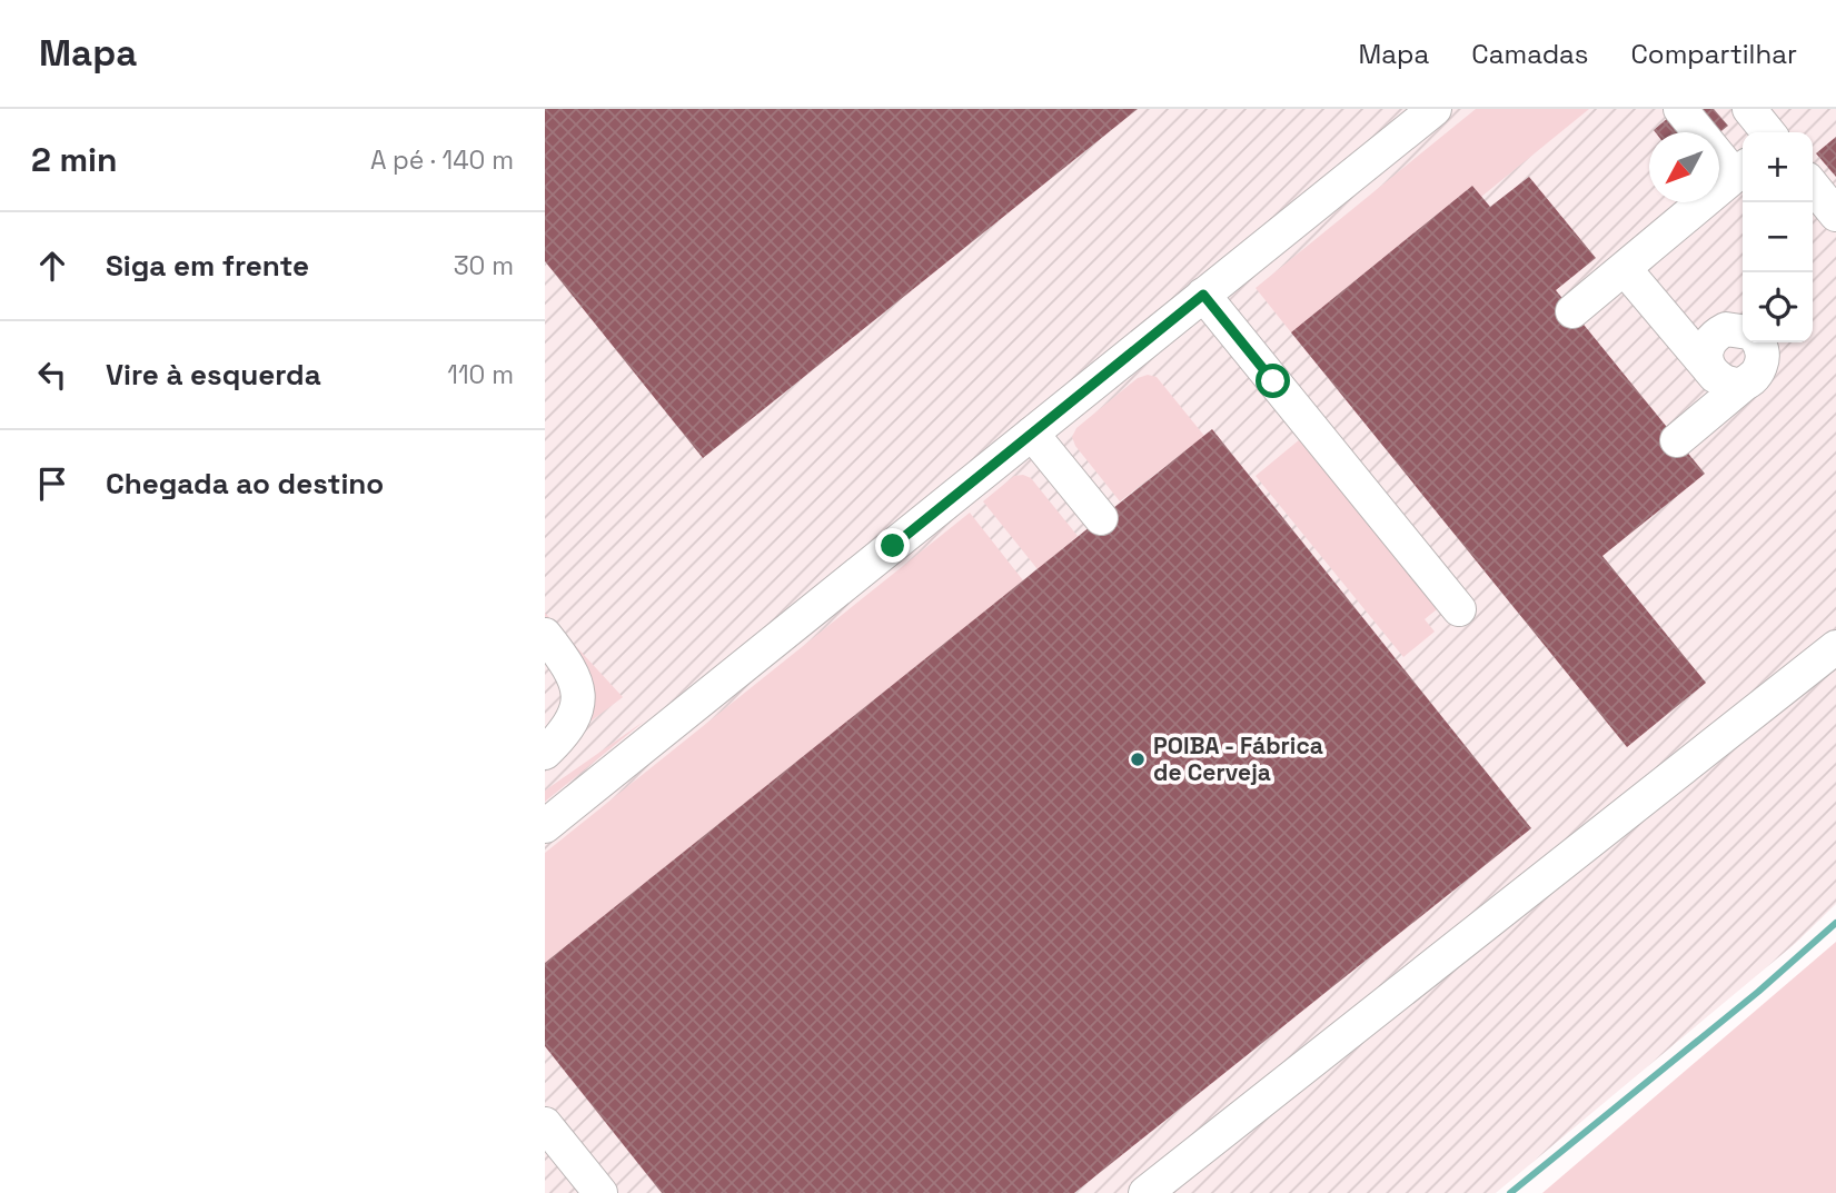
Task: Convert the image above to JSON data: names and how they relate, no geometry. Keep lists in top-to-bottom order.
{
  "places": ["POIBA - Fábrica de Cerveja"],
  "north": "bottom left",
  "page": {
    "header": "Mapa",
    "nav": ["Mapa", "Camadas", "Compartilhar"],
    "heading": ["2 min", "A pé · 140 m"],
    "map_buttons": ["+", "−"],
    "list": [
      ["Siga em frente", "30 m"],
      ["Vire à esquerda", "110 m"],
      "Chegada ao destino"
    ]
  }
}
